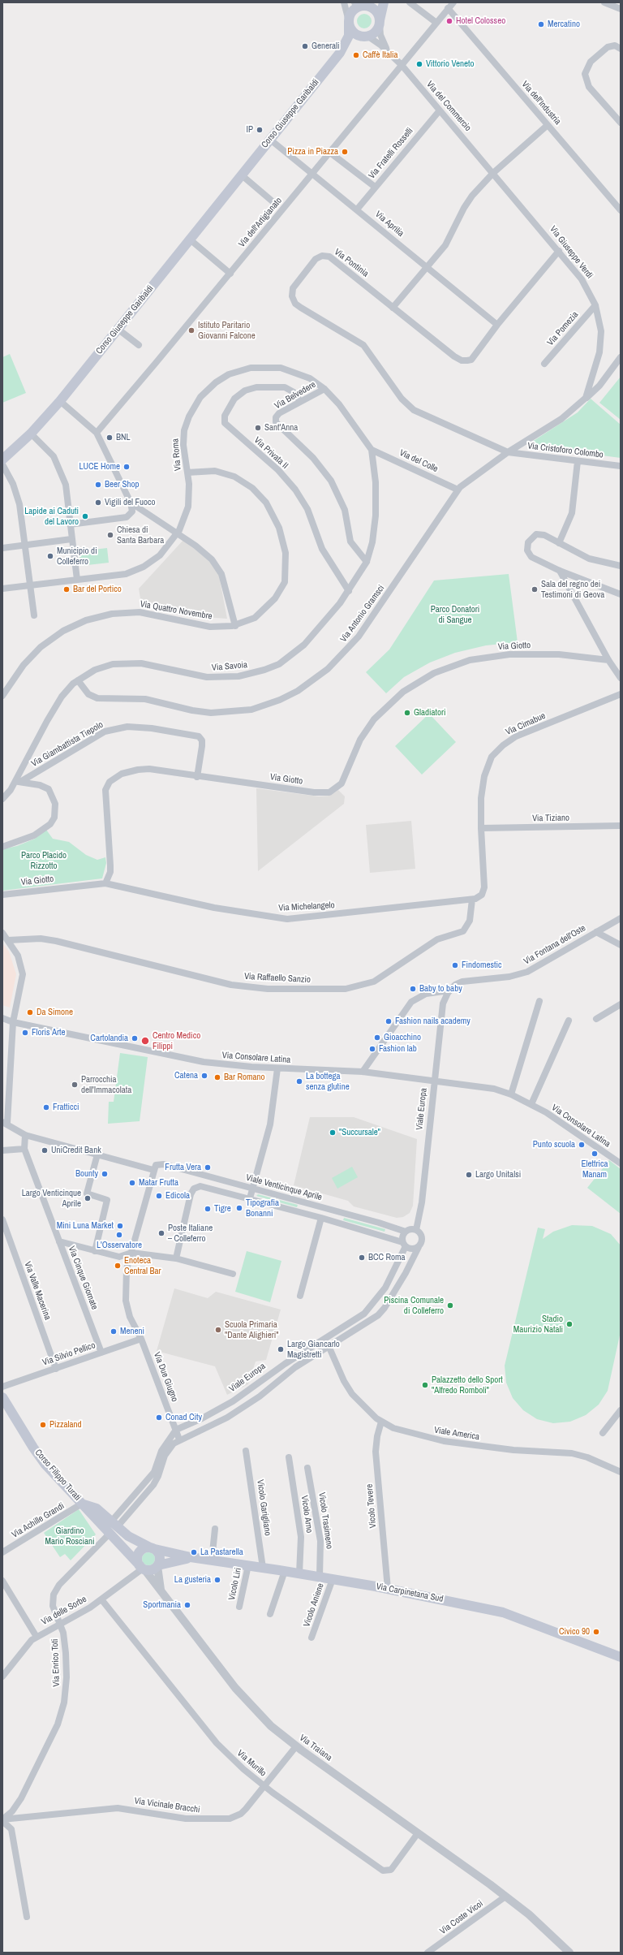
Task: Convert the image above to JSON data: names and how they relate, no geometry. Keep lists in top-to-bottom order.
{
  "streets": {
    "main road": ["Corso Giuseppe Garibaldi", "Corso Filippo Turati", "Via Carpinetana Sud"],
    "street": [
      "Via dell'Industria",
      "Via del Commercio",
      "Via Fratelli Rosselli",
      "Via dell'Artigianato",
      "Via Aprilia",
      "Via Giuseppe Verdi",
      "Via Pontinia",
      "Via Pomezia",
      "Via Belvedere",
      "Via Cristoforo Colombo",
      "Via Privata II",
      "Via Roma",
      "Via del Colle",
      "Via Quattro Novembre",
      "Via Antonio Gramsci",
      "Via Giotto",
      "Via Savoia",
      "Via Cimabue",
      "Via Giambattista Tiepolo",
      "Via Tiziano",
      "Via Michelangelo",
      "Via Fontana dell'Oste",
      "Via Raffaello Sanzio",
      "Via Consolare Latina",
      "Viale Europa",
      "Viale Venticinque Aprile",
      "Via Cinque Giornate",
      "Via Valle Macerina",
      "Via Silvio Pellico",
      "Via Due Giugno",
      "Viale America",
      "Vicolo Tevere",
      "Vicolo Garigliano",
      "Vicolo Arno",
      "Via Achille Grandi",
      "Vicolo Trasimeno",
      "Vicolo Liri",
      "Vicolo Aniene",
      "Via delle Sorbe",
      "Via Enrico Toti",
      "Via Traiana",
      "Via Murillo",
      "Via Vicinale Bracchi",
      "Via Coste Vicoi"
    ]
  },
  "crossings": [
    ["Via dell'Industria", "Via dell'Artigianato"],
    ["Via del Commercio", "Corso Giuseppe Garibaldi"],
    ["Via del Commercio", "Via Fratelli Rosselli"],
    ["Via del Commercio", "Via dell'Artigianato"],
    ["Via del Commercio", "Via Giuseppe Verdi"],
    ["Corso Giuseppe Garibaldi", "Via Aprilia"],
    ["Via Fratelli Rosselli", "Via Aprilia"],
    ["Via dell'Artigianato", "Via Aprilia"],
    ["Via Aprilia", "Via Pontinia"],
    ["Via Giuseppe Verdi", "Via Pontinia"],
    ["Via Giuseppe Verdi", "Via Pomezia"],
    ["Via Pontinia", "Via Cristoforo Colombo"],
    ["Via Pontinia", "Via Antonio Gramsci"],
    ["Via Belvedere", "Via Privata II"],
    ["Via Belvedere", "Via Roma"],
    ["Via Belvedere", "Via Savoia"],
    ["Via Cristoforo Colombo", "Via Antonio Gramsci"],
    ["Via Privata II", "Via Savoia"],
    ["Via Roma", "Via del Colle"],
    ["Via Roma", "Via Quattro Novembre"],
    ["Via Roma", "Via Savoia"],
    ["Via del Colle", "Via Antonio Gramsci"],
    ["Via del Colle", "Via Savoia"],
    ["Via Antonio Gramsci", "Via Savoia"],
    ["Via Giotto", "Via Giambattista Tiepolo"],
    ["Via Giotto", "Via Michelangelo"],
    ["Via Savoia", "Via Giambattista Tiepolo"],
    ["Via Cimabue", "Via Tiziano"],
    ["Via Cimabue", "Via Michelangelo"],
    ["Via Cimabue", "Via Raffaello Sanzio"],
    ["Via Michelangelo", "Via Raffaello Sanzio"],
    ["Via Fontana dell'Oste", "Via Consolare Latina"],
    ["Via Fontana dell'Oste", "Viale Europa"],
    ["Via Consolare Latina", "Viale Europa"],
    ["Viale Europa", "Viale Venticinque Aprile"],
    ["Viale Europa", "Via Due Giugno"],
    ["Viale Venticinque Aprile", "Via Cinque Giornate"],
    ["Viale Venticinque Aprile", "Via Due Giugno"],
    ["Via Cinque Giornate", "Via Silvio Pellico"],
    ["Via Valle Macerina", "Via Silvio Pellico"],
    ["Via Silvio Pellico", "Via Due Giugno"],
    ["Viale America", "Vicolo Tevere"],
    ["Corso Filippo Turati", "Via Achille Grandi"],
    ["Corso Filippo Turati", "Via Carpinetana Sud"],
    ["Corso Filippo Turati", "Via delle Sorbe"],
    ["Corso Filippo Turati", "Via Enrico Toti"],
    ["Corso Filippo Turati", "Via Traiana"],
    ["Vicolo Tevere", "Via Carpinetana Sud"],
    ["Vicolo Garigliano", "Via Carpinetana Sud"],
    ["Vicolo Arno", "Via Carpinetana Sud"],
    ["Vicolo Trasimeno", "Via Carpinetana Sud"],
    ["Vicolo Liri", "Via Carpinetana Sud"],
    ["Via Carpinetana Sud", "Vicolo Aniene"],
    ["Via Carpinetana Sud", "Via delle Sorbe"],
    ["Via Carpinetana Sud", "Via Traiana"],
    ["Via delle Sorbe", "Via Enrico Toti"],
    ["Via delle Sorbe", "Via Traiana"],
    ["Via delle Sorbe", "Via Murillo"],
    ["Via Enrico Toti", "Via Vicinale Bracchi"],
    ["Via Traiana", "Via Murillo"],
    ["Via Traiana", "Via Vicinale Bracchi"],
    ["Via Traiana", "Via Coste Vicoi"],
    ["Via Murillo", "Via Vicinale Bracchi"]
  ],
  "parks": ["Parco Donatori di Sangue", "Parco Placido Rizzotto", "Giardino Mario Rosciani"],
  "places": [
    "Hotel Colosseo",
    "Mercatino",
    "Generali",
    "Caffè Italia",
    "Vittorio Veneto",
    "IP",
    "Pizza in Piazza",
    "Istituto Paritario Giovanni Falcone",
    "Sant'Anna",
    "BNL",
    "LUCE Home",
    "Beer Shop",
    "Vigili del Fuoco",
    "Lapide ai Caduti del Lavoro",
    "Chiesa di Santa Barbara",
    "Municipio di Colleferro",
    "Bar del Portico",
    "Sala del regno dei Testimoni di Geova",
    "Gladiatori",
    "Findomestic",
    "Baby to baby",
    "Da Simone",
    "Fashion nails academy",
    "Floris Arte",
    "Gioacchino",
    "Cartolandia",
    "Centro Medico Filippi",
    "Fashion lab",
    "Catena",
    "Bar Romano",
    "La bottega senza glutine",
    "Parrocchia dell'Immacolata",
    "Fratticci",
    "\"Succursale\"",
    "Punto scuola",
    "UniCredit Bank",
    "Elettrica Manam",
    "Frutta Vera",
    "Bounty",
    "Largo Unitalsi",
    "Matar Frutta",
    "Edicola",
    "Largo Venticinque Aprile",
    "Tipografia Bonanni",
    "Tigre",
    "Mini Luna Market",
    "Poste Italiane – Colleferro",
    "L'Osservatore",
    "BCC Roma",
    "Enoteca Central Bar",
    "Piscina Comunale di Colleferro",
    "Stadio Maurizio Natali",
    "Scuola Primaria \"Dante Alighieri\"",
    "Meneni",
    "Largo Giancarlo Magistretti",
    "Palazzetto dello Sport \"Alfredo Romboli\"",
    "Conad City",
    "Pizzaland",
    "La Pastarella",
    "La gusteria",
    "Sportmania",
    "Civico 90"
  ]
}
